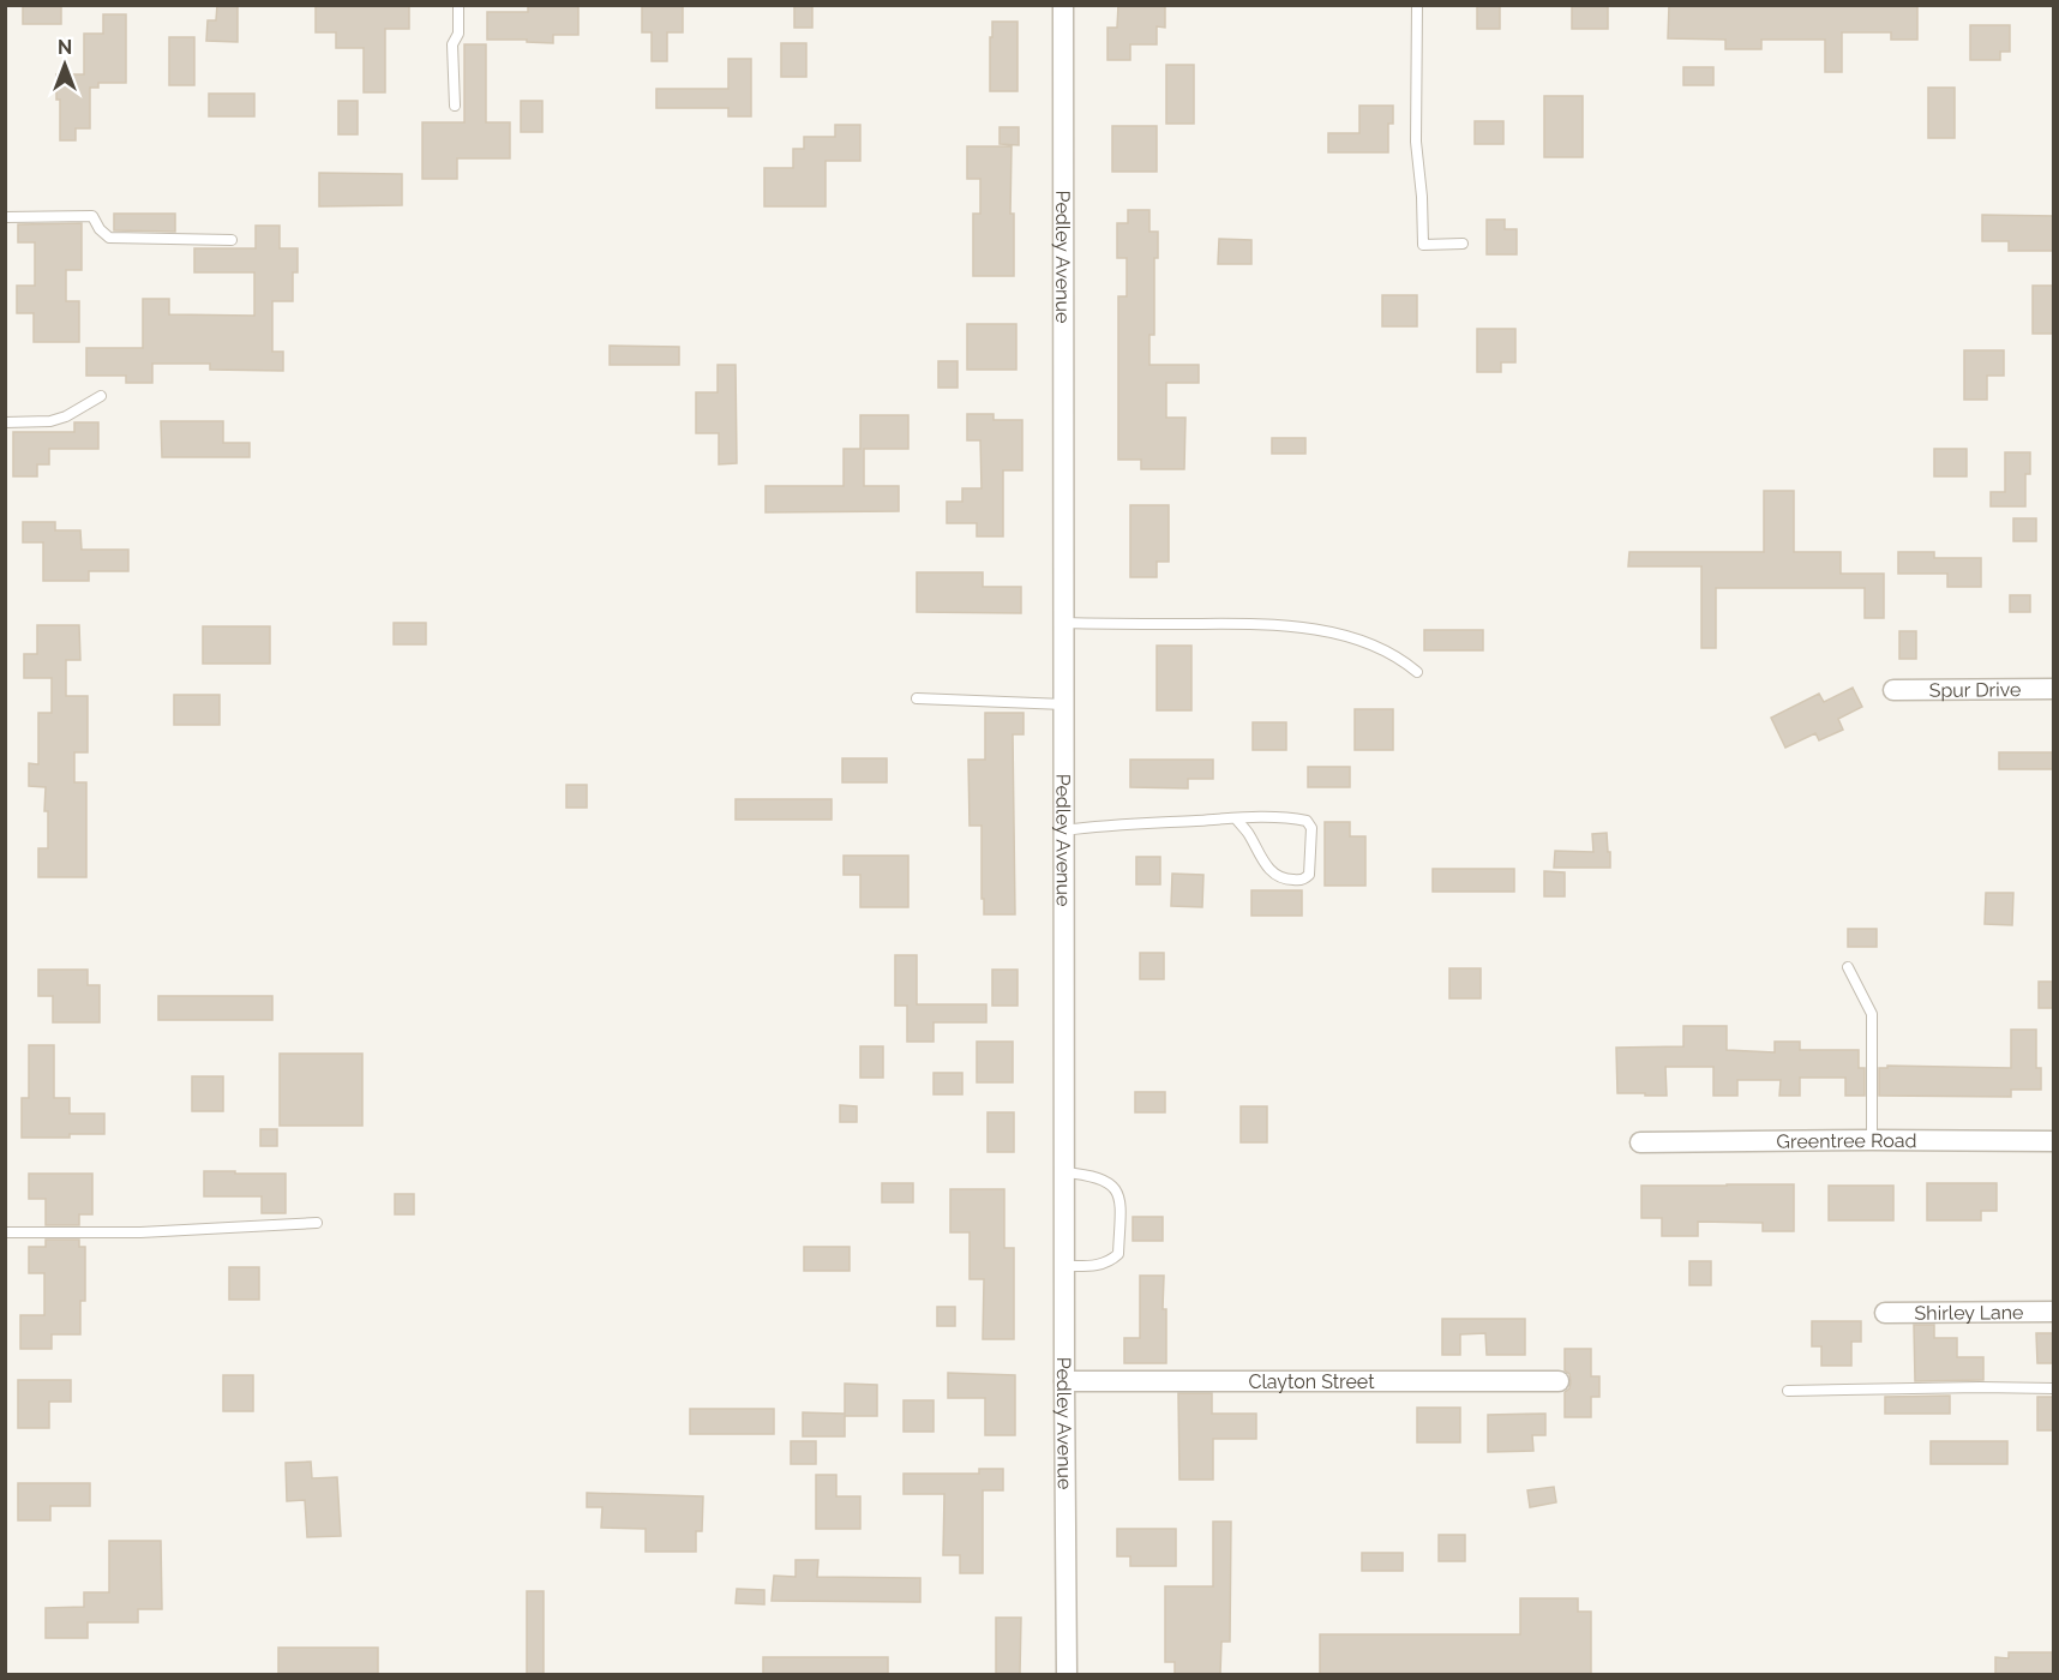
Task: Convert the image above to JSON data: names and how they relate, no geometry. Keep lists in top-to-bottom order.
{
  "streets": {
    "street": [
      "Pedley Avenue",
      "Spur Drive",
      "Greentree Road",
      "Shirley Lane",
      "Clayton Street"
    ]
  },
  "crossings": [
    ["Pedley Avenue", "Clayton Street"]
  ],
  "north": "top"
}
